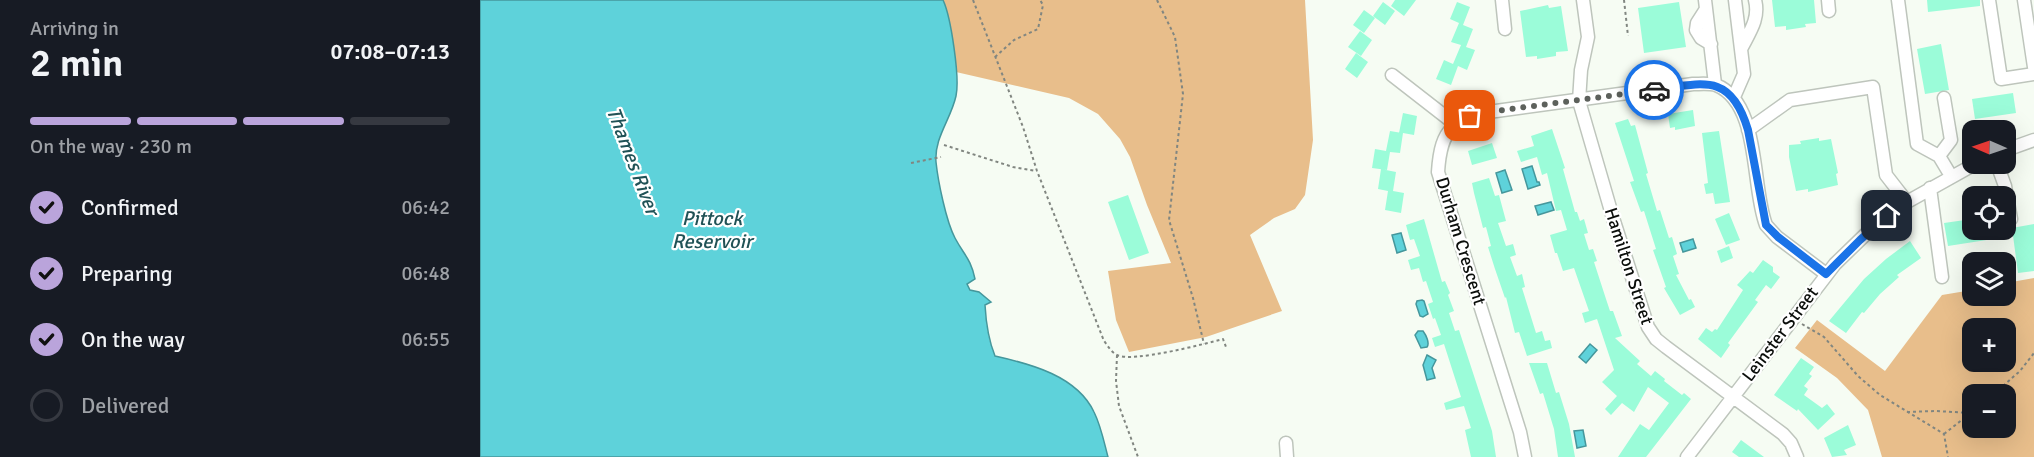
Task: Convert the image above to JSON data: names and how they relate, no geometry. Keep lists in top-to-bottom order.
{
  "streets": {
    "street": ["Durham Crescent", "Hamilton Street", "Leinster Street"]
  },
  "crossings": [
    ["Hamilton Street", "Leinster Street"]
  ],
  "water": ["Thames River", "Pittock Reservoir"],
  "north": "left",
  "page": {
    "heading": ["2 min", "Arriving in", "07:08–07:13"],
    "bar": "On the way · 230 m",
    "map_buttons": ["+", "−"],
    "list": [
      ["Confirmed", "06:42"],
      ["Preparing", "06:48"],
      ["On the way", "06:55"],
      "Delivered"
    ]
  }
}
